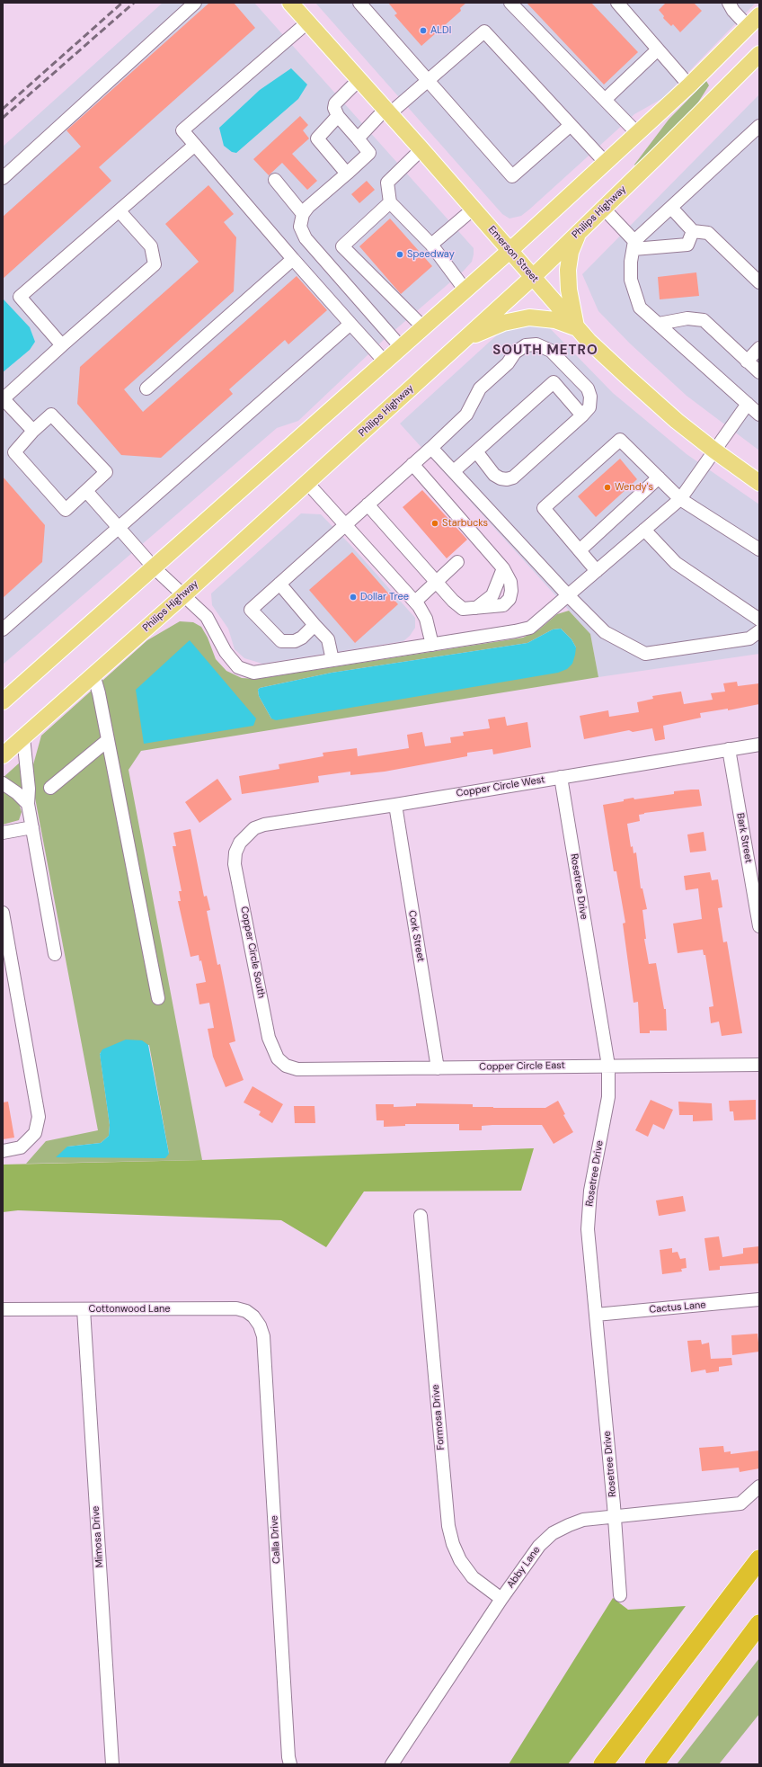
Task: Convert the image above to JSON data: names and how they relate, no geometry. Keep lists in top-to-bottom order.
{
  "streets": {
    "main road": ["Philips Highway", "Emerson Street"],
    "street": [
      "Copper Circle West",
      "Bark Street",
      "Rosetree Drive",
      "Cork Street",
      "Copper Circle South",
      "Copper Circle East",
      "Cactus Lane",
      "Cottonwood Lane",
      "Formosa Drive",
      "Mimosa Drive",
      "Calla Drive",
      "Abby Lane"
    ]
  },
  "crossings": [
    ["Philips Highway", "Emerson Street"],
    ["Copper Circle West", "Bark Street"],
    ["Copper Circle West", "Rosetree Drive"],
    ["Copper Circle West", "Cork Street"],
    ["Copper Circle West", "Copper Circle South"],
    ["Rosetree Drive", "Copper Circle East"],
    ["Rosetree Drive", "Cactus Lane"],
    ["Rosetree Drive", "Abby Lane"],
    ["Cork Street", "Copper Circle East"],
    ["Copper Circle South", "Copper Circle East"],
    ["Cottonwood Lane", "Mimosa Drive"],
    ["Cottonwood Lane", "Calla Drive"],
    ["Formosa Drive", "Abby Lane"]
  ],
  "districts": ["SOUTH METRO"],
  "places": [
    "ALDI",
    "Speedway",
    "Wendy's",
    "Starbucks",
    "Dollar Tree"
  ]
}
